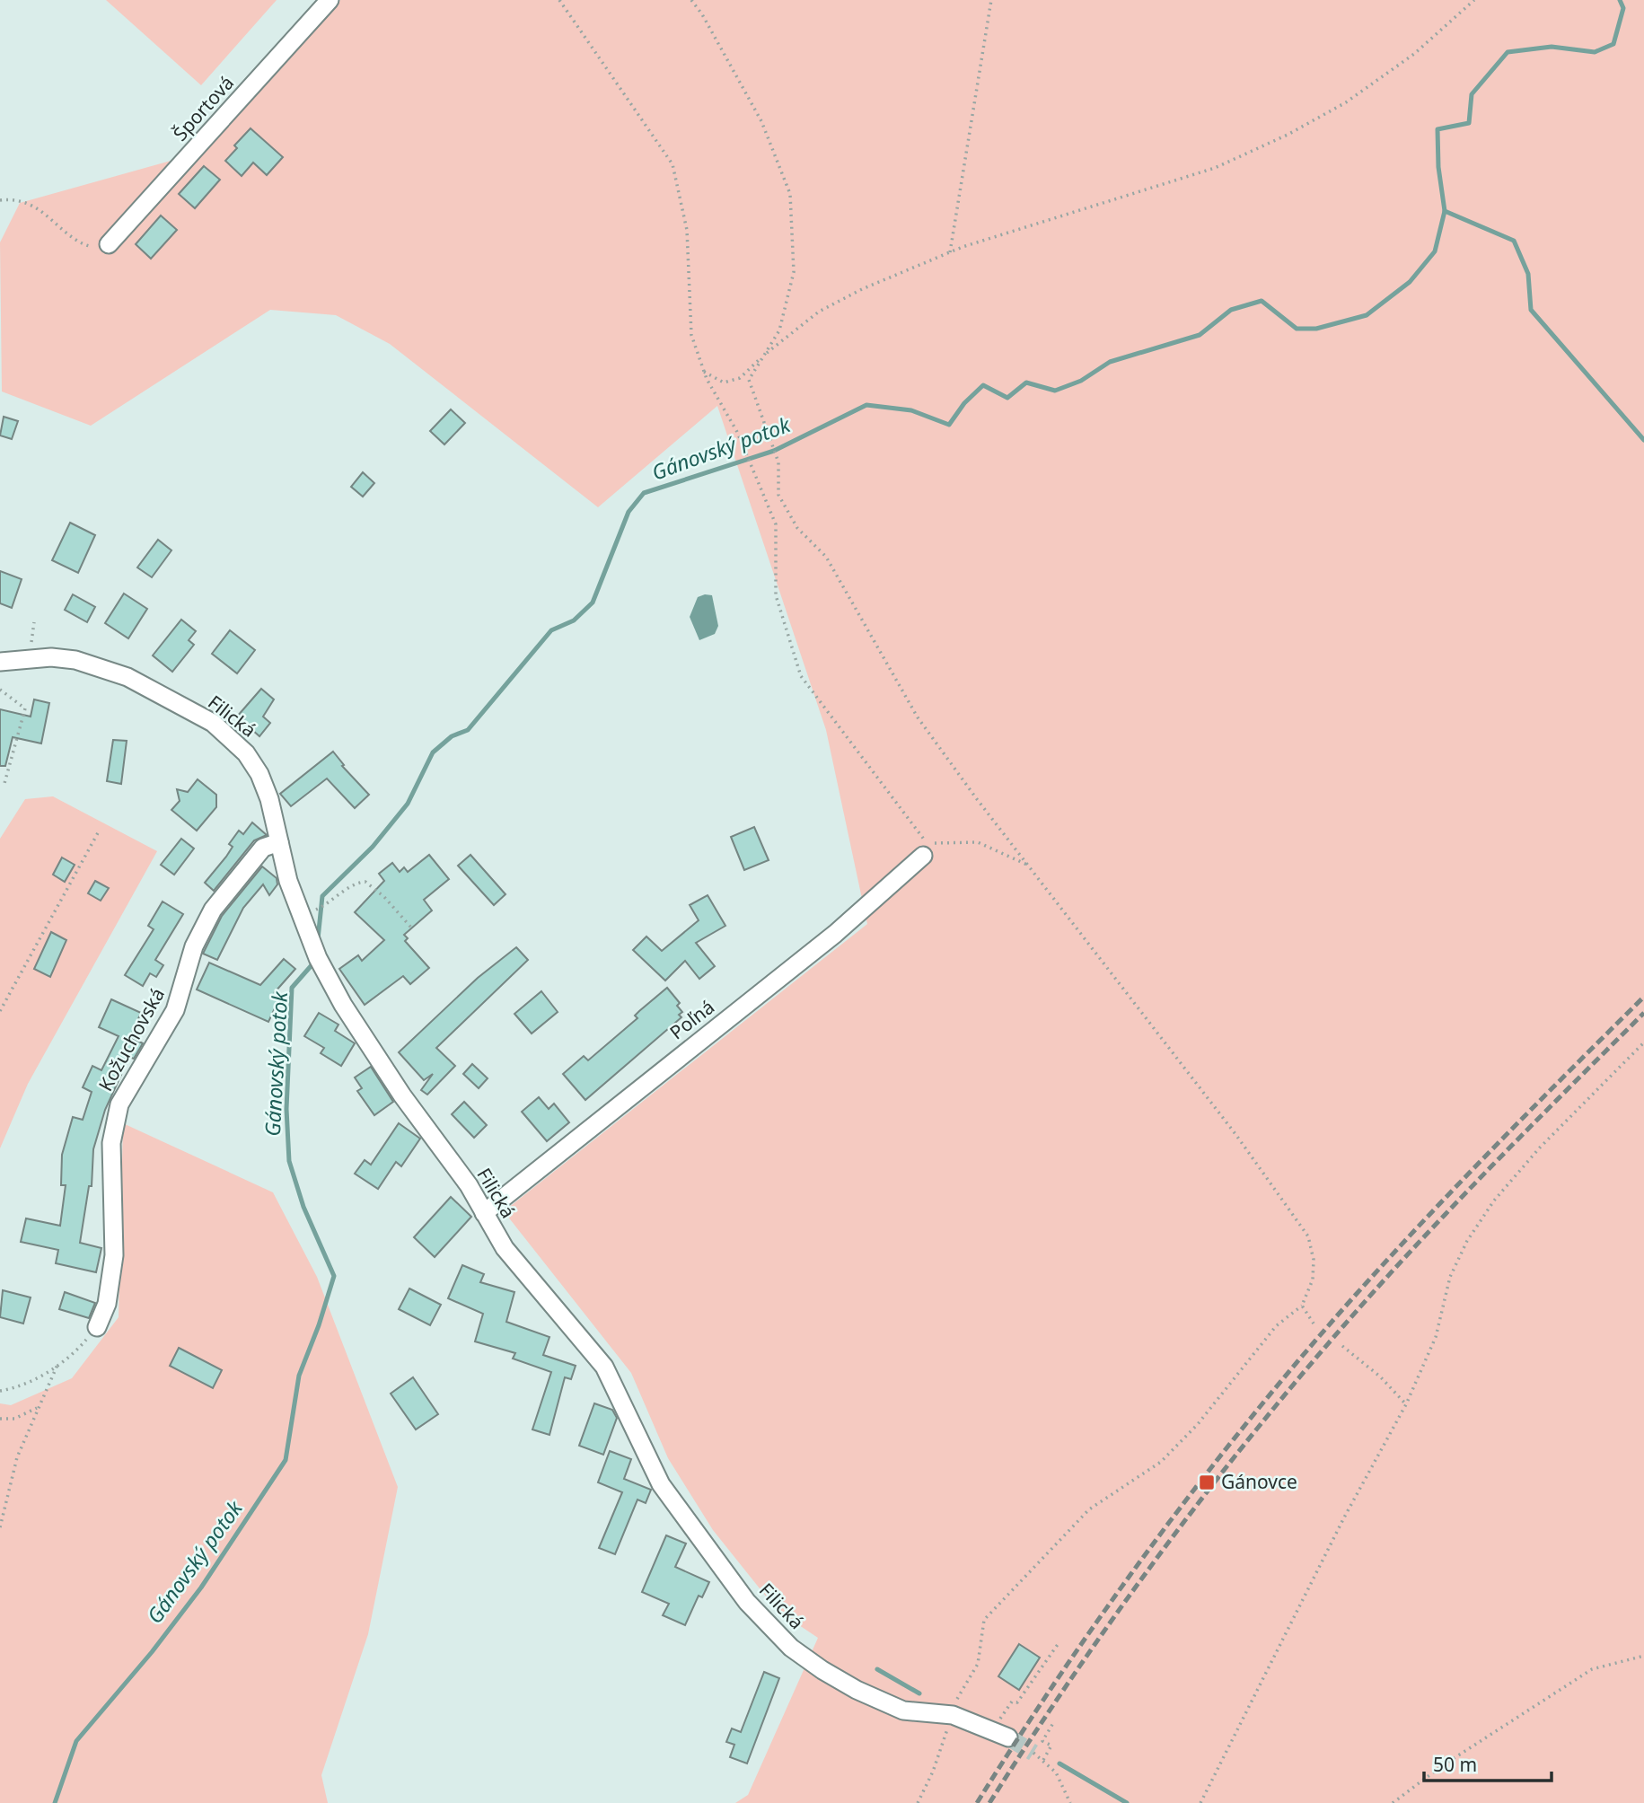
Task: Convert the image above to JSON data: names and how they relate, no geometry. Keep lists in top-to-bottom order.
{
  "streets": {
    "street": [
      "Športová",
      "Filická",
      "Poľná",
      "Kožuchovská"
    ]
  },
  "crossings": [
    ["Filická", "Poľná"],
    ["Filická", "Kožuchovská"]
  ],
  "water": ["Gánovský potok"],
  "places": {
    "transit": ["Gánovce"]
  },
  "scale_bar": "50 m"
}
